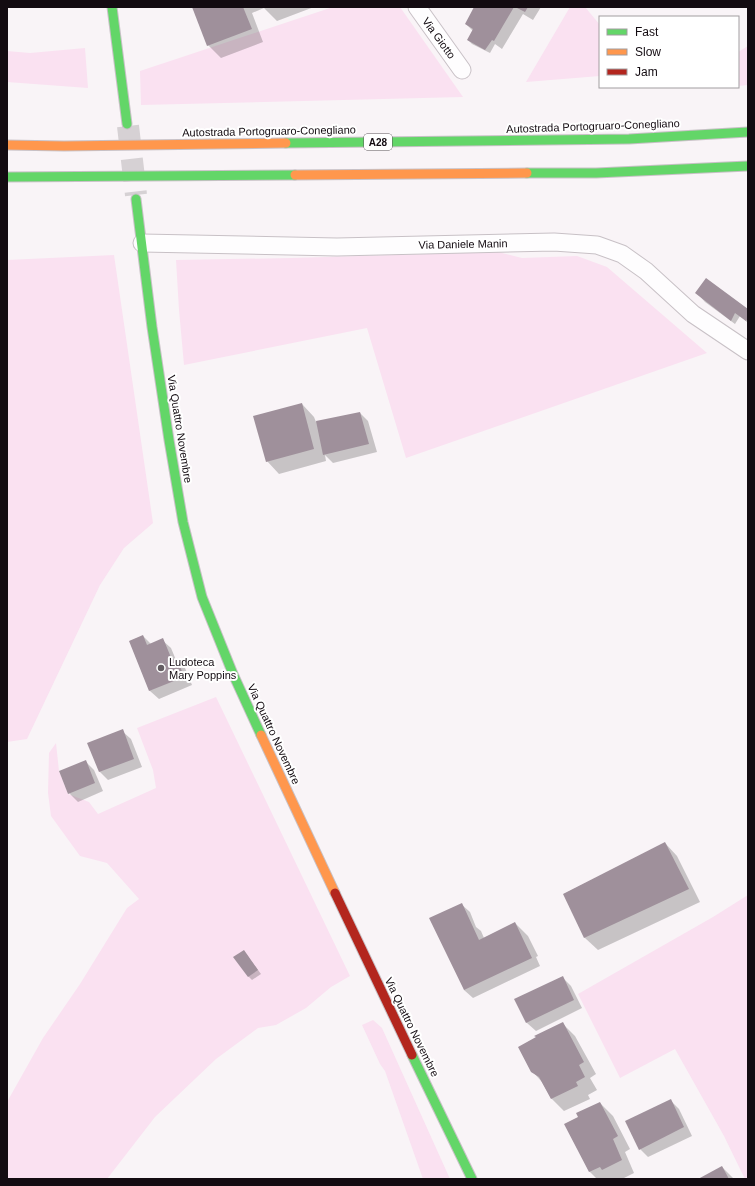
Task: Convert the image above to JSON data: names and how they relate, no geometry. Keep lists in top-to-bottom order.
{
  "streets": {
    "main road": ["Autostrada Portogruaro-Conegliano", "A28", "Via Quattro Novembre"],
    "street": ["Via Giotto", "Via Daniele Manin"]
  },
  "crossings": [
    ["Via Daniele Manin", "Via Quattro Novembre"]
  ],
  "places": ["Ludoteca Mary Poppins"],
  "legend": ["Fast", "Slow", "Jam"]
}
